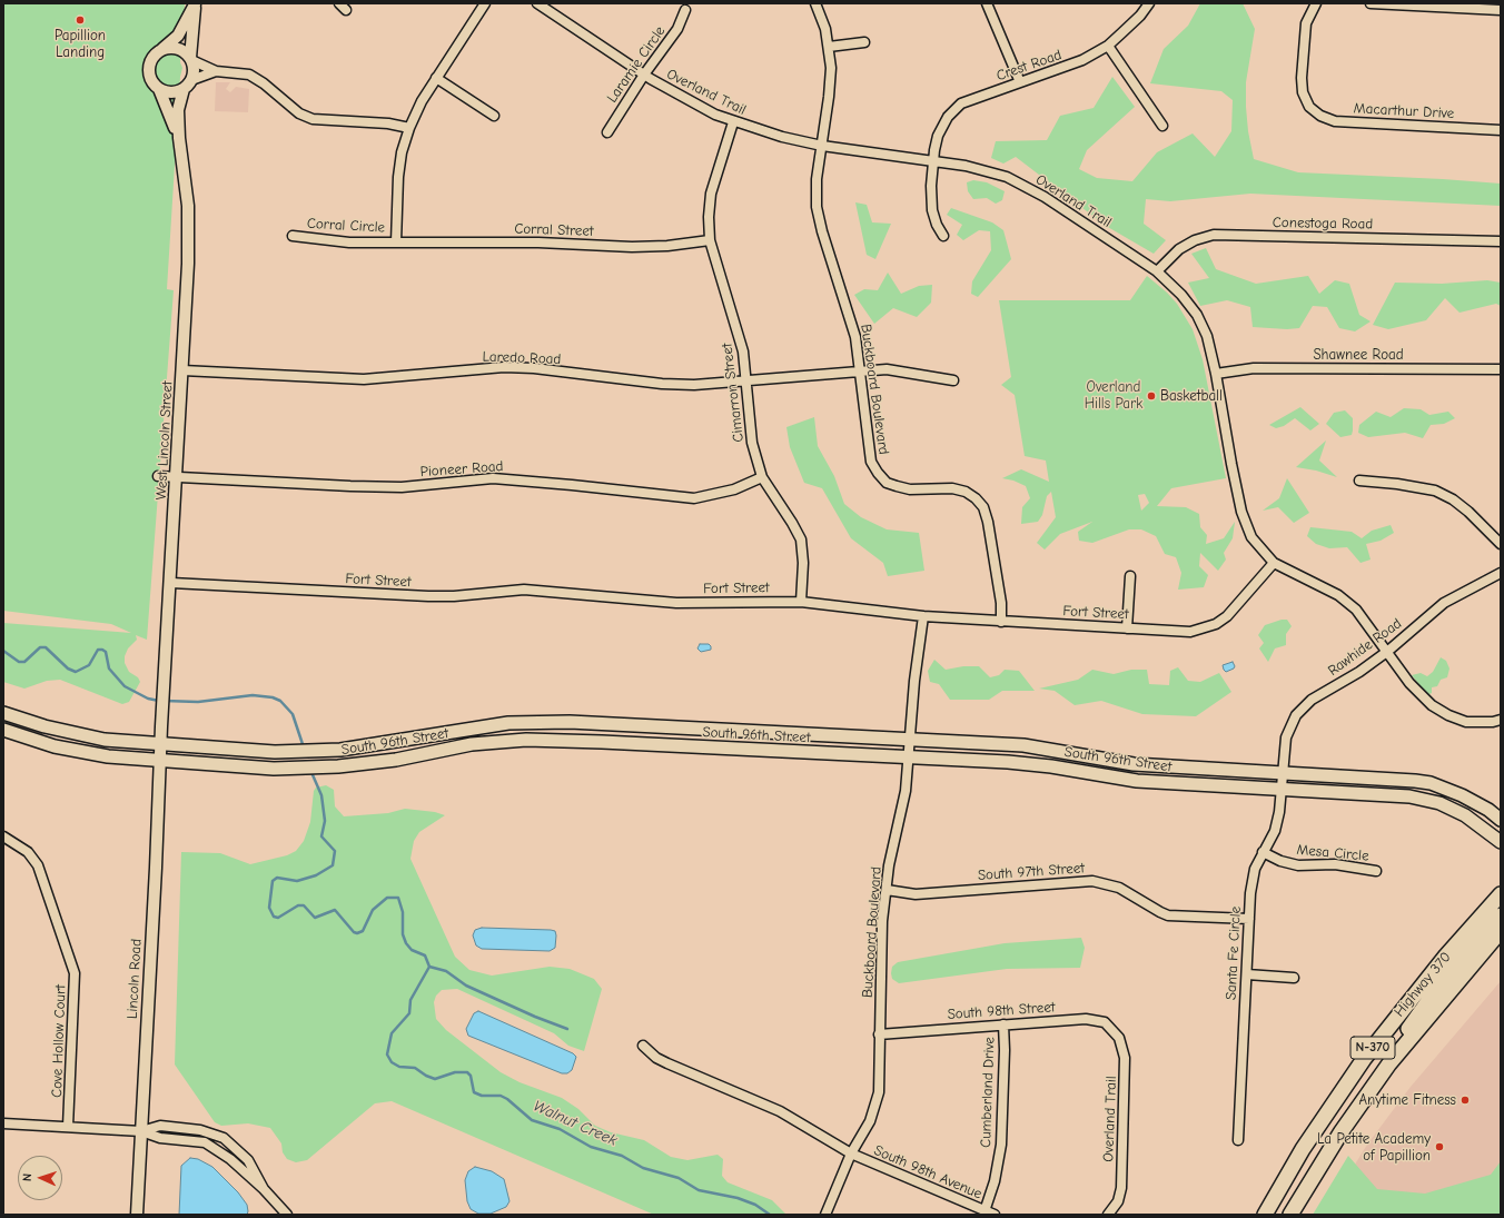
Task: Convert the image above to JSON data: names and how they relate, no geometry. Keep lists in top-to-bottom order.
{
  "streets": {
    "highway": ["Highway 370", "N-370"],
    "main road": ["South 96th Street"],
    "street": [
      "Laramie Circle",
      "Crest Road",
      "Overland Trail",
      "Macarthur Drive",
      "Conestoga Road",
      "Corral Circle",
      "Corral Street",
      "Shawnee Road",
      "Laredo Road",
      "Buckboard Boulevard",
      "Cimarron Street",
      "West Lincoln Street",
      "Pioneer Road",
      "Fort Street",
      "Rawhide Road",
      "Mesa Circle",
      "South 97th Street",
      "Santa Fe Circle",
      "Lincoln Road",
      "South 98th Street",
      "Cove Hollow Court",
      "Cumberland Drive",
      "South 98th Avenue"
    ]
  },
  "crossings": [
    ["Laramie Circle", "Overland Trail"],
    ["Crest Road", "Overland Trail"],
    ["Overland Trail", "Conestoga Road"],
    ["Overland Trail", "Shawnee Road"],
    ["Overland Trail", "Buckboard Boulevard"],
    ["Overland Trail", "Cimarron Street"],
    ["Overland Trail", "Fort Street"],
    ["Overland Trail", "Rawhide Road"],
    ["Overland Trail", "South 98th Street"],
    ["Corral Circle", "Corral Street"],
    ["Corral Street", "Cimarron Street"],
    ["Laredo Road", "Buckboard Boulevard"],
    ["Laredo Road", "Cimarron Street"],
    ["Laredo Road", "West Lincoln Street"],
    ["Buckboard Boulevard", "Fort Street"],
    ["Buckboard Boulevard", "South 96th Street"],
    ["Buckboard Boulevard", "South 97th Street"],
    ["Buckboard Boulevard", "South 98th Street"],
    ["Buckboard Boulevard", "South 98th Avenue"],
    ["Cimarron Street", "Pioneer Road"],
    ["Cimarron Street", "Fort Street"],
    ["West Lincoln Street", "Pioneer Road"],
    ["West Lincoln Street", "Fort Street"],
    ["West Lincoln Street", "South 96th Street"],
    ["West Lincoln Street", "Lincoln Road"],
    ["Rawhide Road", "South 96th Street"],
    ["Rawhide Road", "Santa Fe Circle"],
    ["South 96th Street", "Santa Fe Circle"],
    ["South 96th Street", "Lincoln Road"],
    ["Mesa Circle", "Santa Fe Circle"],
    ["South 97th Street", "Santa Fe Circle"],
    ["South 98th Street", "Cumberland Drive"],
    ["Cumberland Drive", "South 98th Avenue"]
  ],
  "water": ["Walnut Creek"],
  "parks": ["Overland Hills Park"],
  "places": [
    "Papillion Landing",
    "Basketball",
    "Anytime Fitness",
    "La Petite Academy of Papillion"
  ],
  "north": "left"
}
